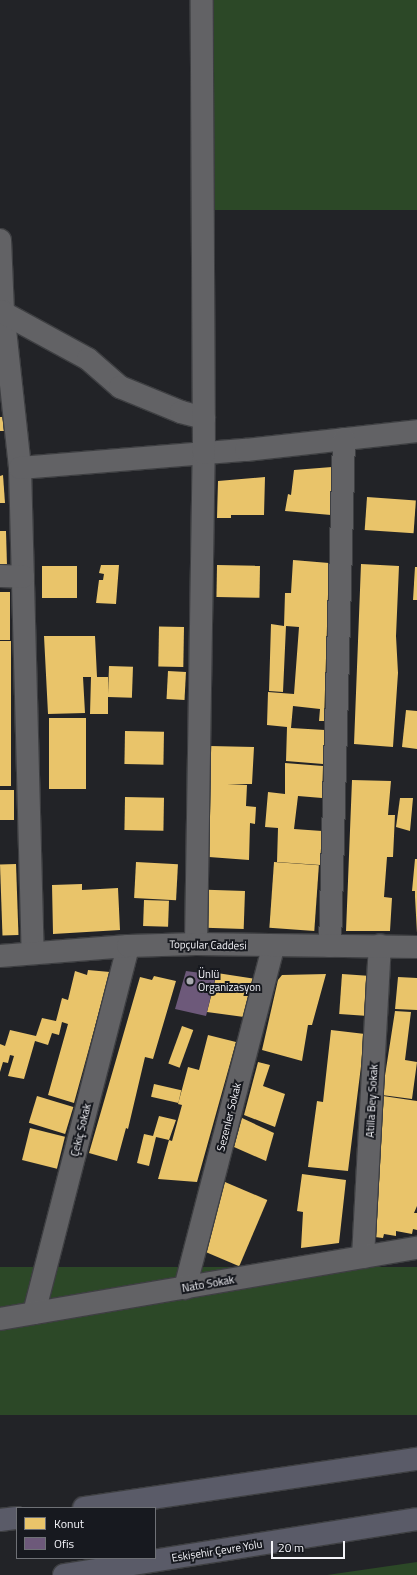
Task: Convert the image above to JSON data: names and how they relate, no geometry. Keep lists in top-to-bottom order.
{
  "streets": {
    "highway": ["Eskişehir Çevre Yolu"],
    "street": [
      "Topçular Caddesi",
      "Atilla Bey Sokak",
      "Sezenler Sokak",
      "Çekiç Sokak",
      "Nato Sokak"
    ]
  },
  "crossings": [
    ["Topçular Caddesi", "Atilla Bey Sokak"],
    ["Topçular Caddesi", "Sezenler Sokak"],
    ["Topçular Caddesi", "Çekiç Sokak"],
    ["Atilla Bey Sokak", "Nato Sokak"],
    ["Sezenler Sokak", "Nato Sokak"],
    ["Çekiç Sokak", "Nato Sokak"]
  ],
  "places": ["Ünlü Organizasyon"],
  "legend": ["Konut", "Ofis"],
  "scale_bar": "20 m"
}
